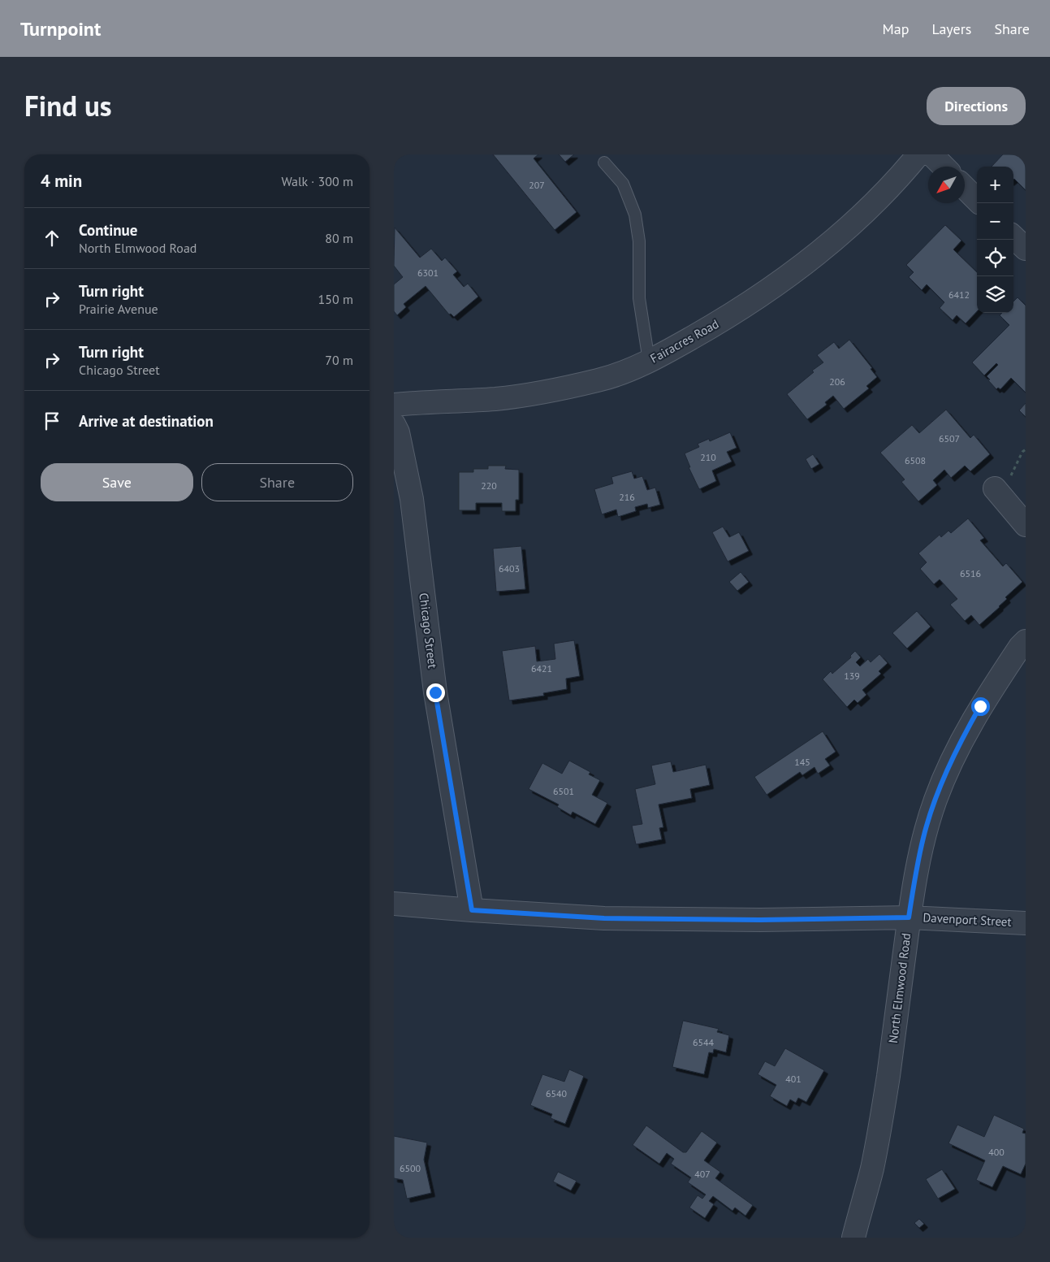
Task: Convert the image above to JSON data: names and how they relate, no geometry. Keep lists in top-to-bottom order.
{
  "streets": {
    "street": [
      "Fairacres Road",
      "Chicago Street",
      "Davenport Street",
      "North Elmwood Road"
    ]
  },
  "crossings": [
    ["Chicago Street", "Davenport Street"],
    ["Davenport Street", "North Elmwood Road"]
  ],
  "house_numbers": [
    "207",
    "6301",
    "6412",
    "206",
    "6507",
    "210",
    "6508",
    "220",
    "216",
    "6403",
    "6516",
    "6421",
    "139",
    "145",
    "6501",
    "6544",
    "401",
    "6540",
    "400",
    "6500",
    "407"
  ],
  "north": "bottom left",
  "page": {
    "header": "Turnpoint",
    "nav": ["Map", "Layers", "Share"],
    "title": "Find us",
    "buttons": [
      "Directions",
      ["Save", "Share"]
    ],
    "heading": ["4 min", "Walk · 300 m"],
    "map_buttons": ["+", "−"],
    "list": [
      ["Continue", "North Elmwood Road", "80 m"],
      ["Turn right", "Prairie Avenue", "150 m"],
      ["Turn right", "Chicago Street", "70 m"],
      "Arrive at destination"
    ]
  }
}
